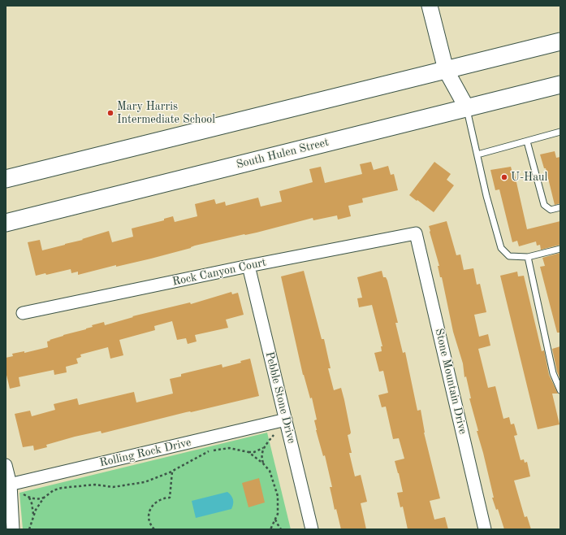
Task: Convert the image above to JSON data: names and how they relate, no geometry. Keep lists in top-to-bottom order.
{
  "streets": {
    "main road": ["South Hulen Street"],
    "street": [
      "Rock Canyon Court",
      "Stone Mountain Drive",
      "Pebble Stone Drive",
      "Rolling Rock Drive"
    ]
  },
  "crossings": [
    ["Rock Canyon Court", "Stone Mountain Drive"],
    ["Rock Canyon Court", "Pebble Stone Drive"],
    ["Pebble Stone Drive", "Rolling Rock Drive"]
  ],
  "places": ["Mary Harris Intermediate School", "U-Haul"]
}
